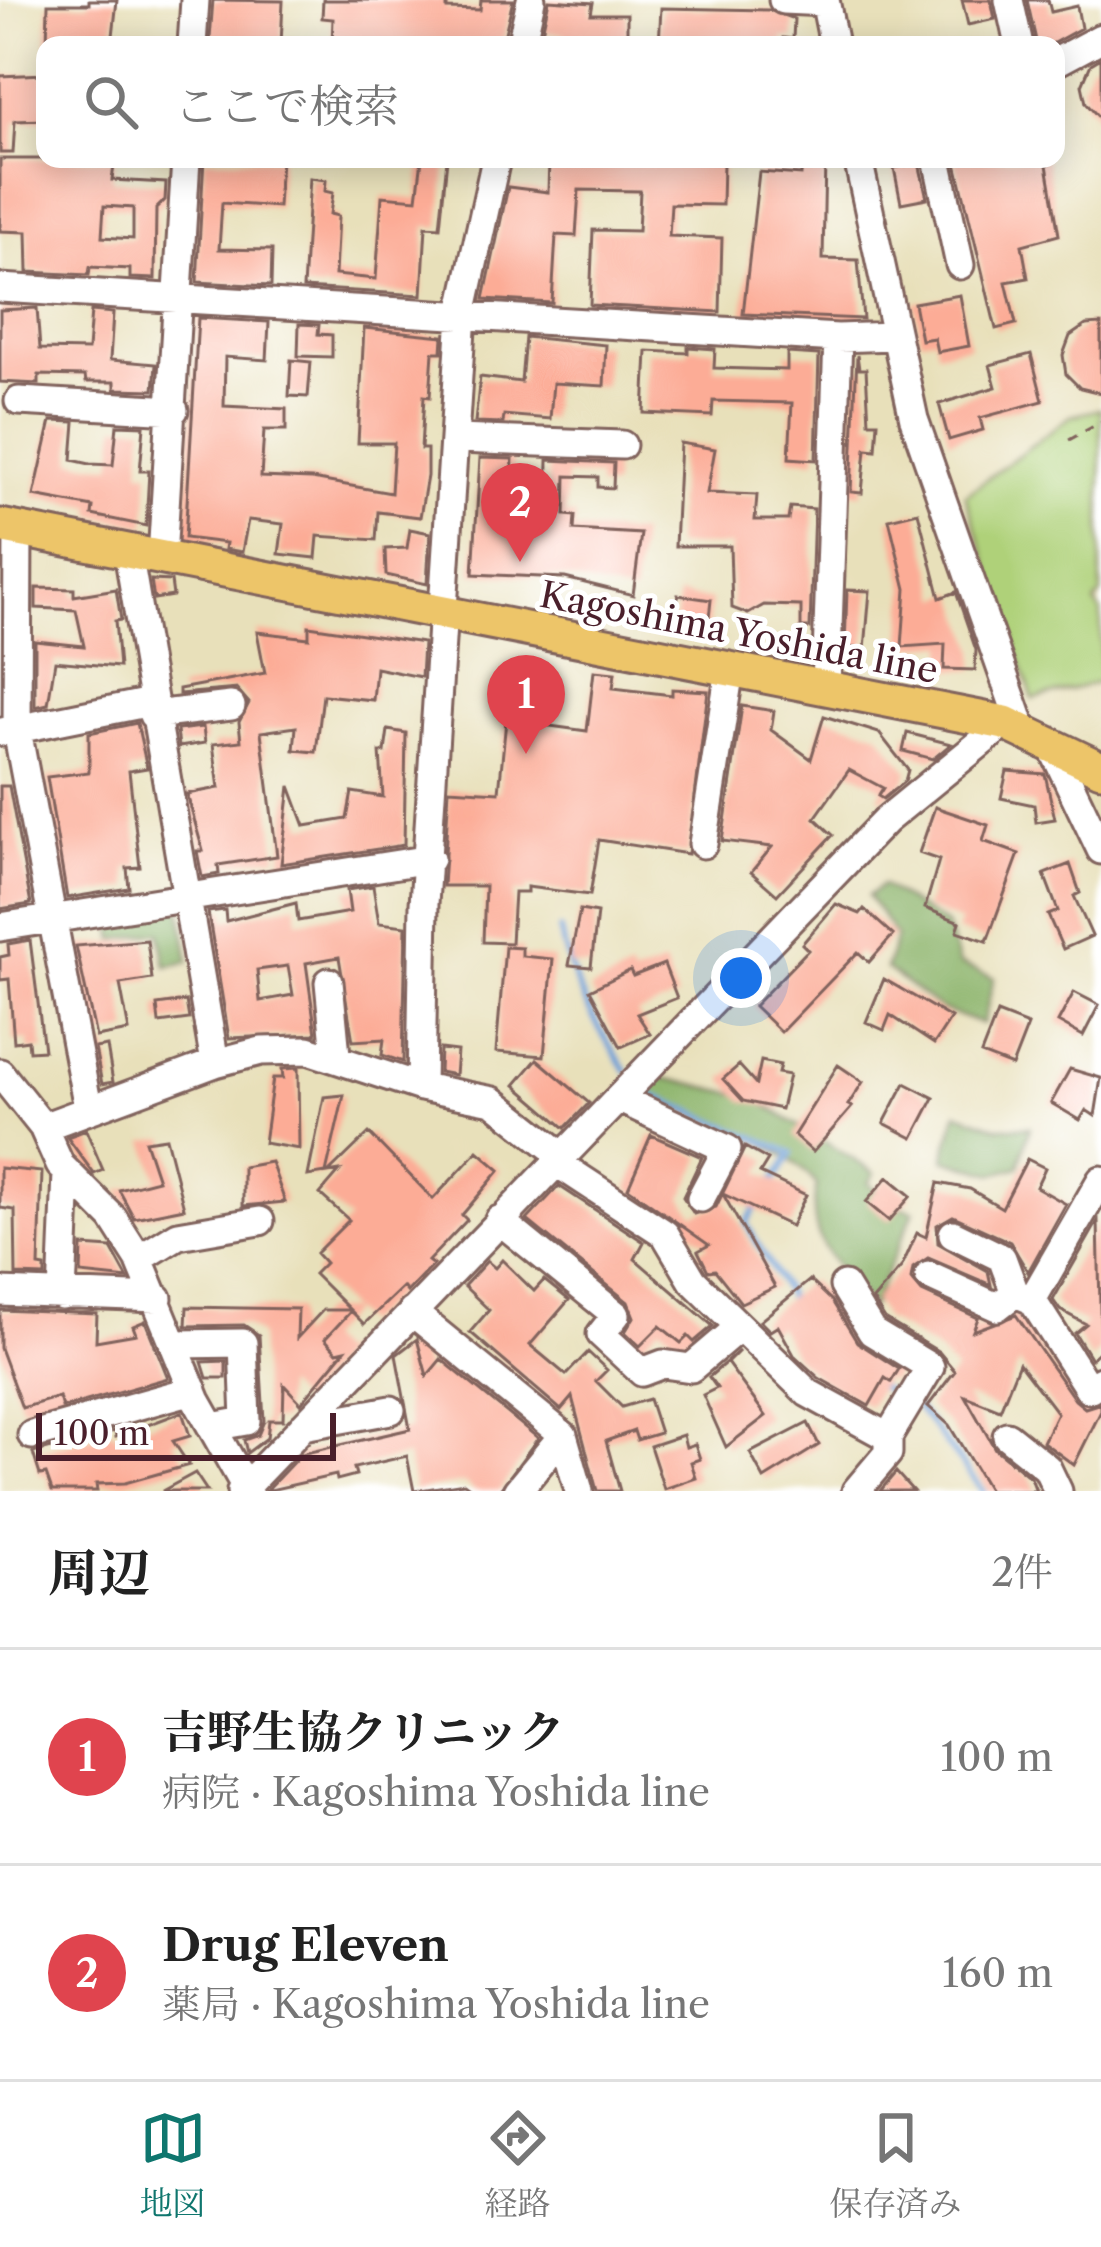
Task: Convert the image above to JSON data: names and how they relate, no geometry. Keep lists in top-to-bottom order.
{
  "streets": {
    "main road": ["Kagoshima Yoshida line"]
  },
  "scale_bar": "100 m",
  "page": {
    "search": "ここで検索",
    "pins": ["2", "1"],
    "scale": "100 m",
    "heading": ["周辺", "2件"],
    "list": [
      {
        "mark": "1",
        "name": "吉野生協クリニック",
        "note": "病院 · Kagoshima Yoshida line",
        "value": "100 m"
      },
      {
        "mark": "2",
        "name": "Drug Eleven",
        "note": "薬局 · Kagoshima Yoshida line",
        "value": "160 m"
      }
    ],
    "nav": ["地図", "経路", "保存済み"]
  }
}
